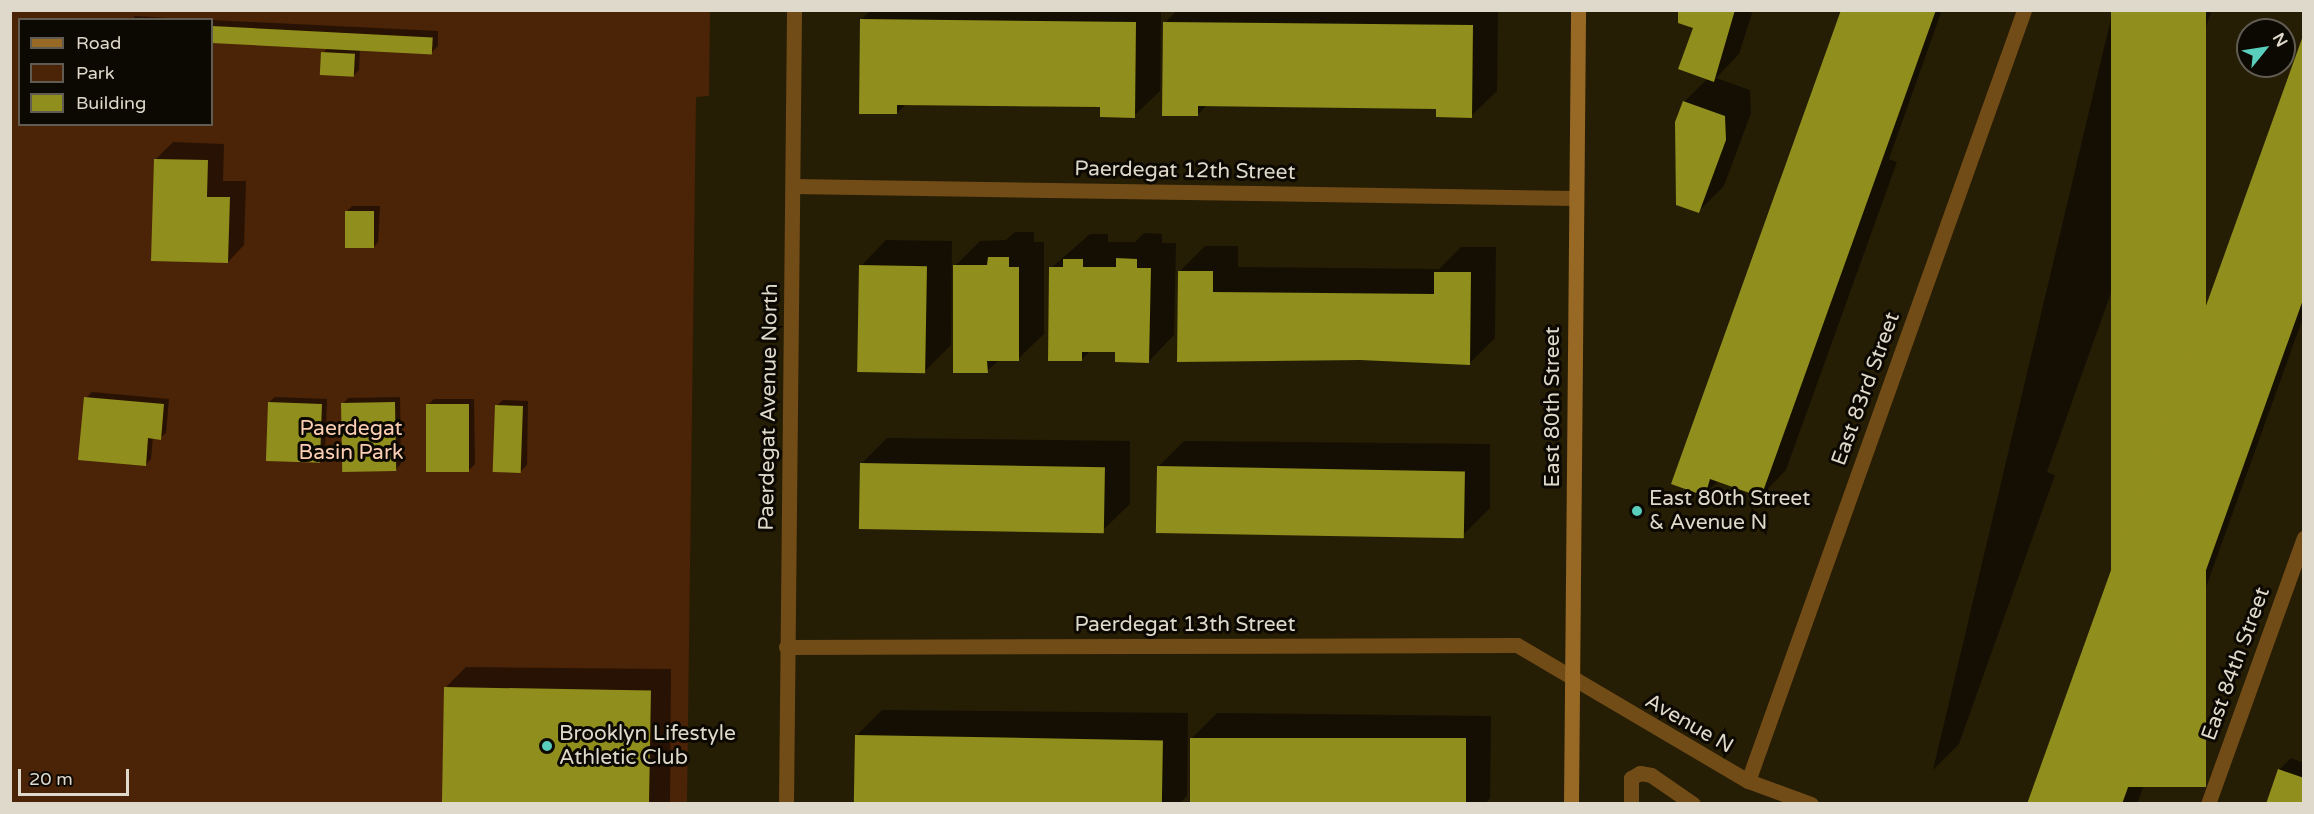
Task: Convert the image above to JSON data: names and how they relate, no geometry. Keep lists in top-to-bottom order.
{
  "streets": {
    "street": [
      "Paerdegat 12th Street",
      "East 83rd Street",
      "Paerdegat Avenue North",
      "East 80th Street",
      "Paerdegat 13th Street",
      "East 84th Street",
      "Avenue N"
    ]
  },
  "crossings": [
    ["Paerdegat 12th Street", "Paerdegat Avenue North"],
    ["Paerdegat 12th Street", "East 80th Street"],
    ["East 83rd Street", "Avenue N"],
    ["Paerdegat Avenue North", "Paerdegat 13th Street"],
    ["East 80th Street", "Paerdegat 13th Street"],
    ["East 80th Street", "Avenue N"],
    ["Paerdegat 13th Street", "Avenue N"]
  ],
  "parks": ["Paerdegat Basin Park"],
  "places": ["East 80th Street & Avenue N", "Brooklyn Lifestyle Athletic Club"],
  "legend": ["Road", "Park", "Building"],
  "scale_bar": "20 m",
  "north": "top right"
}
